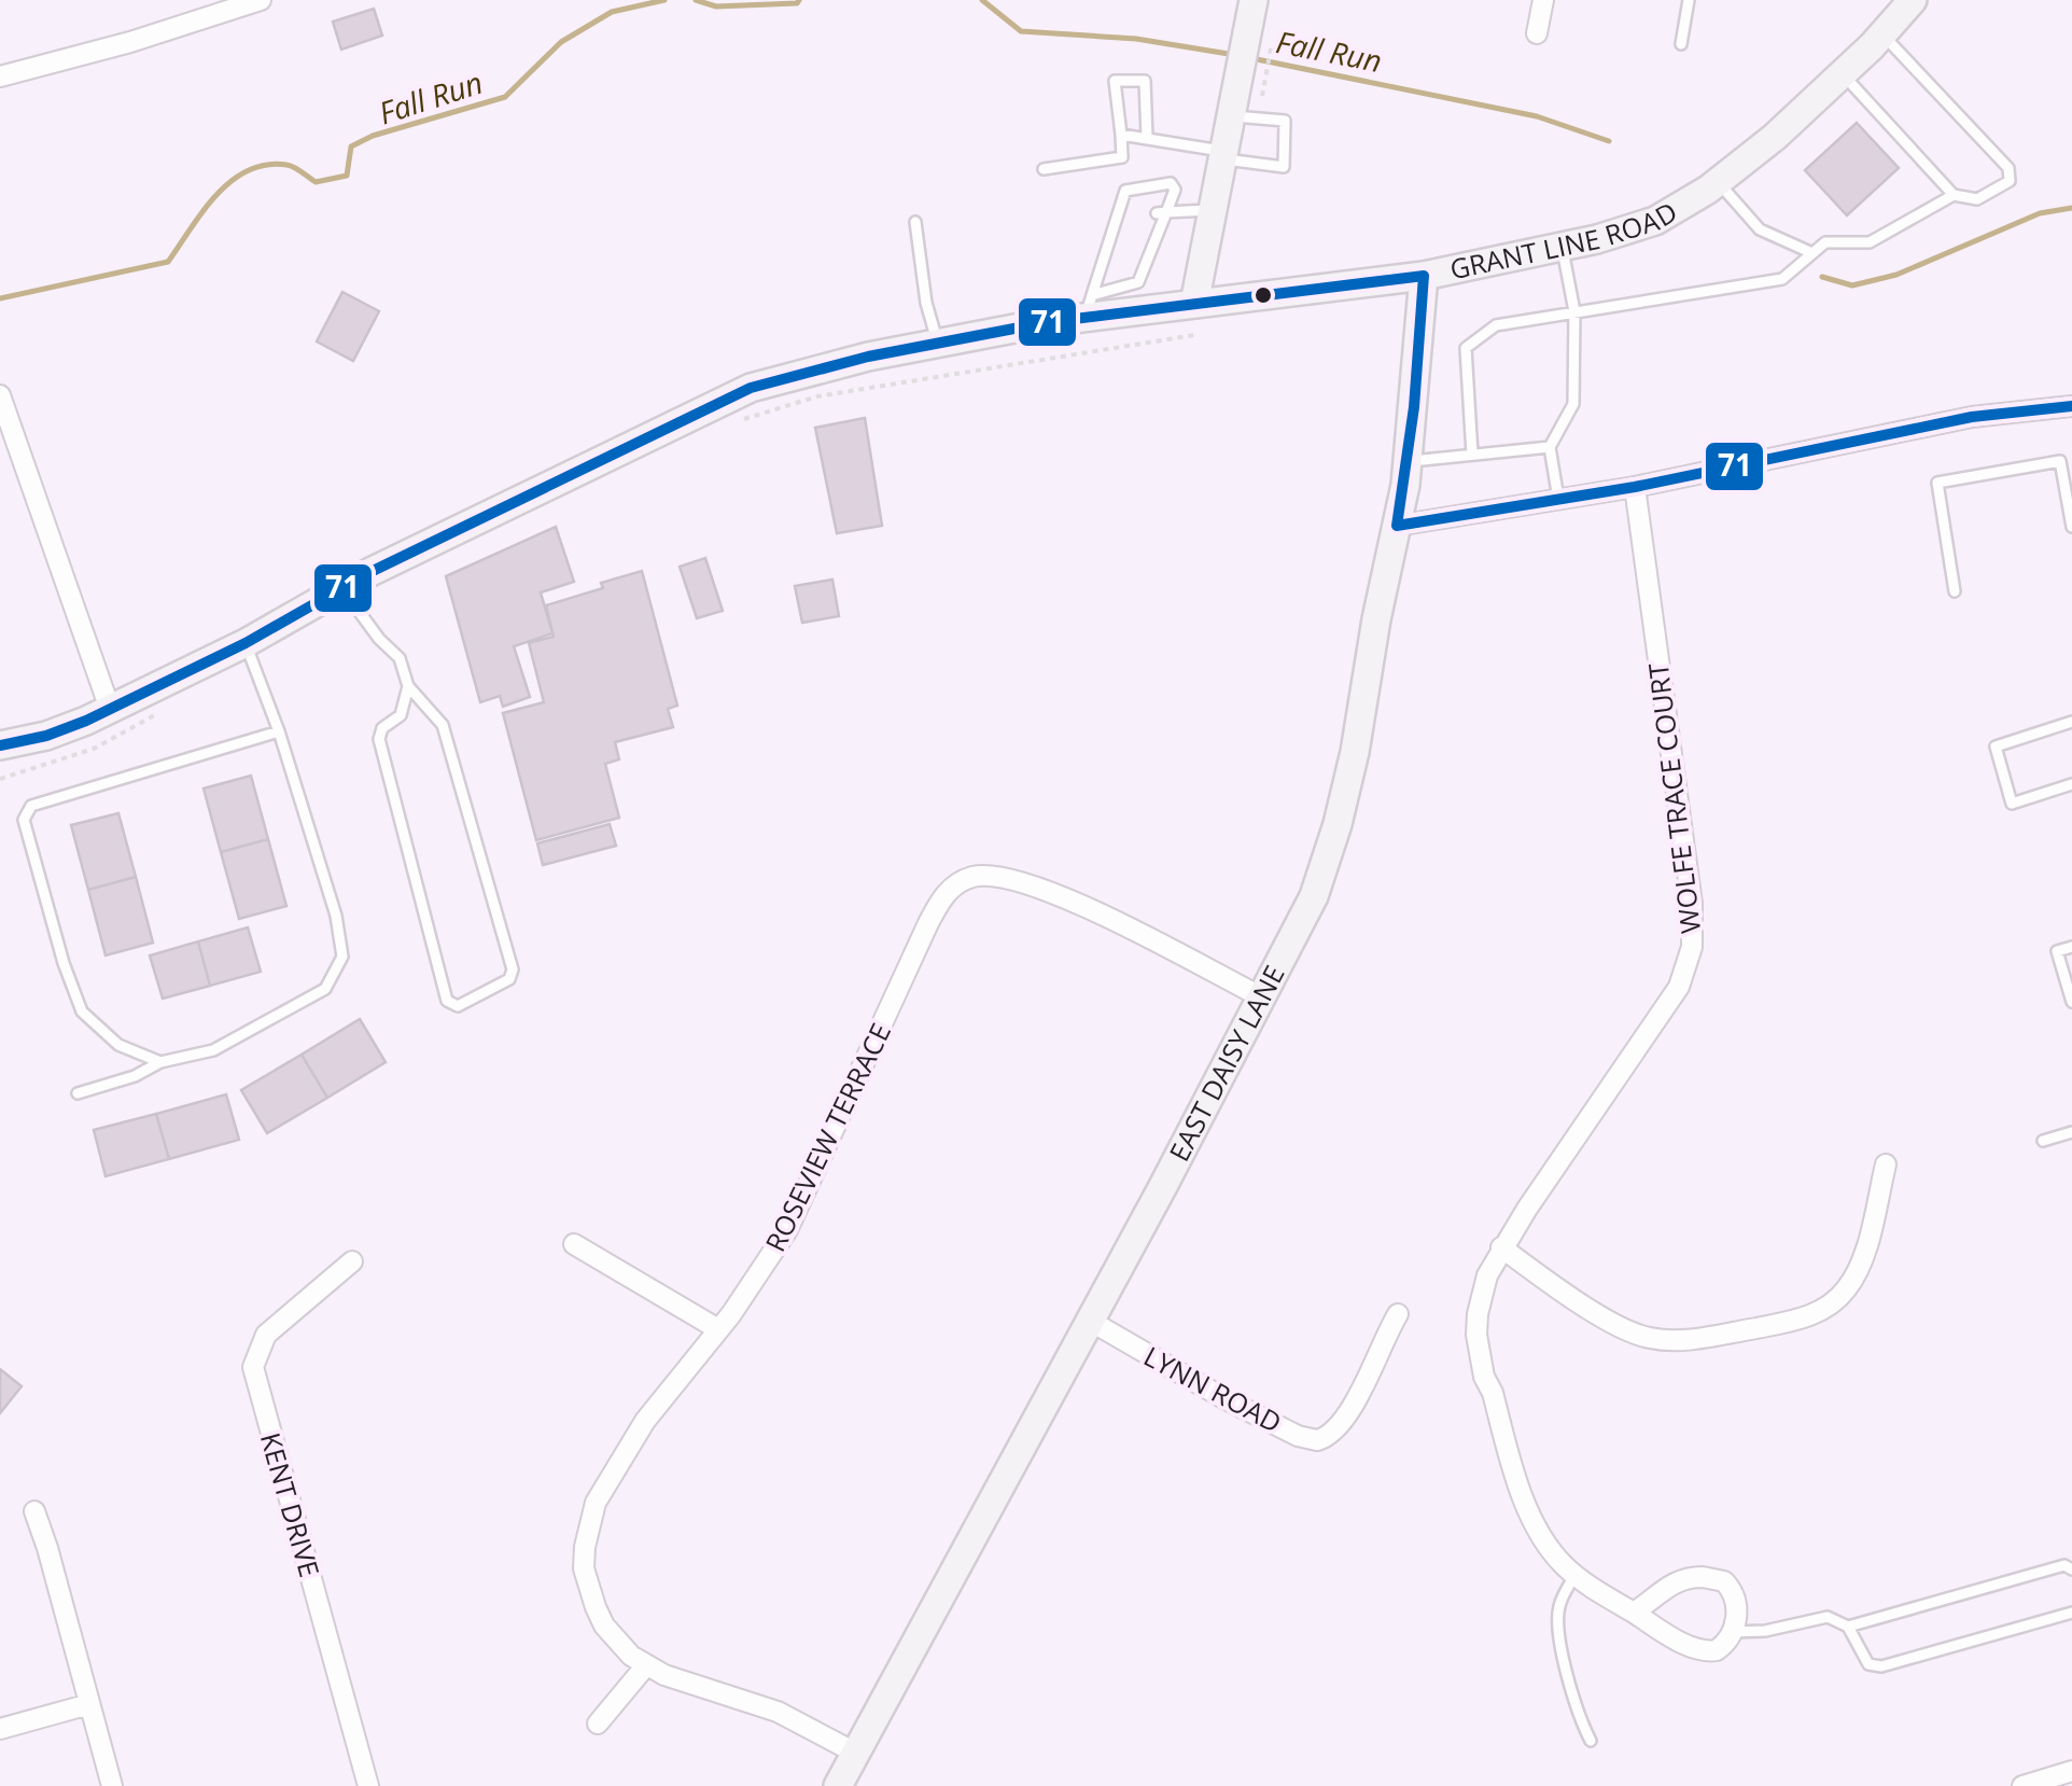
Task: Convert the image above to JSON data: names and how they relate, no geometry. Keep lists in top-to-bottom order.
{
  "streets": {
    "street": [
      "GRANT LINE ROAD",
      "WOLFE TRACE COURT",
      "EAST DAISY LANE",
      "ROSEVIEW TERRACE",
      "LYNN ROAD",
      "KENT DRIVE"
    ]
  },
  "crossings": [
    ["GRANT LINE ROAD", "EAST DAISY LANE"],
    ["EAST DAISY LANE", "ROSEVIEW TERRACE"],
    ["EAST DAISY LANE", "LYNN ROAD"]
  ],
  "water": ["Fall Run"],
  "lines": ["transit line 71"]
}
